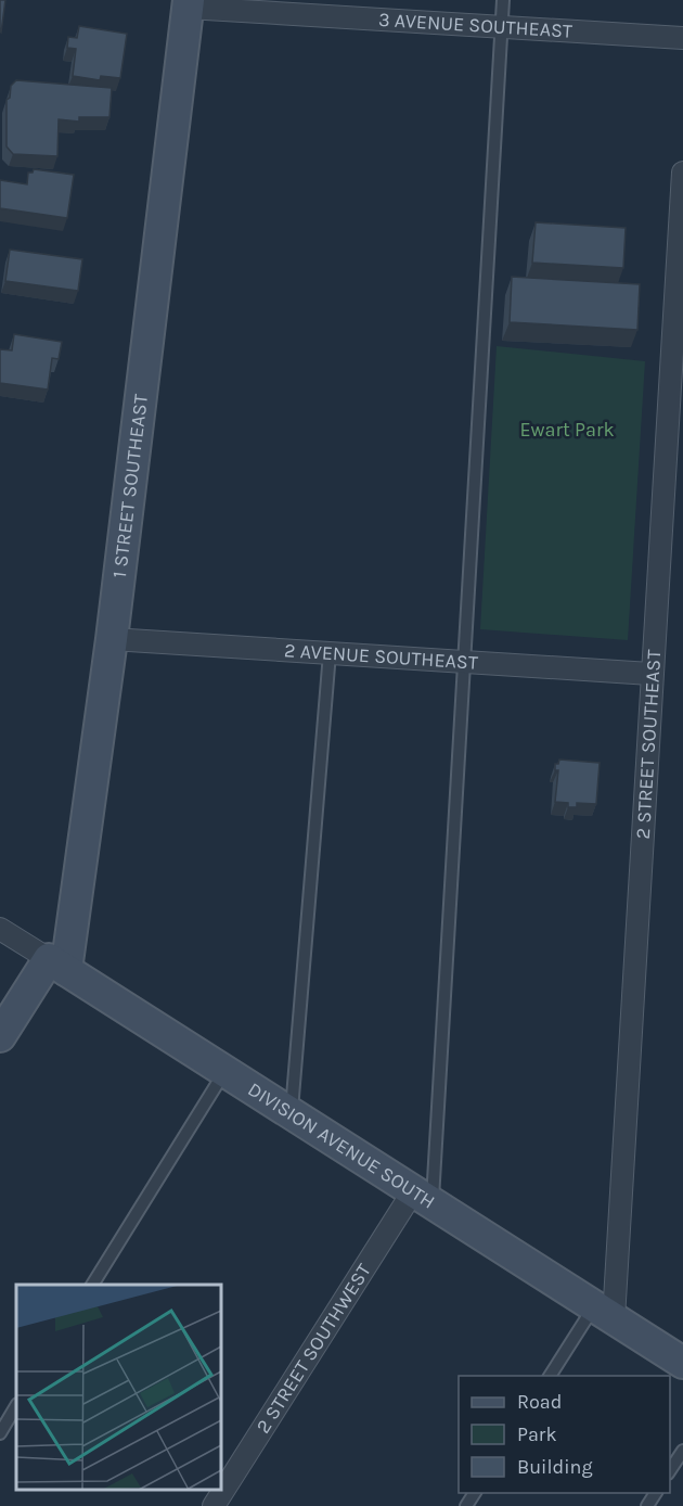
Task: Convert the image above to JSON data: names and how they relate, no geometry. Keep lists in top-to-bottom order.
{
  "streets": {
    "street": [
      "3 AVENUE SOUTHEAST",
      "1 STREET SOUTHEAST",
      "2 AVENUE SOUTHEAST",
      "2 STREET SOUTHEAST",
      "DIVISION AVENUE SOUTH",
      "2 STREET SOUTHWEST"
    ]
  },
  "crossings": [
    ["3 AVENUE SOUTHEAST", "1 STREET SOUTHEAST"],
    ["1 STREET SOUTHEAST", "2 AVENUE SOUTHEAST"],
    ["1 STREET SOUTHEAST", "DIVISION AVENUE SOUTH"],
    ["2 AVENUE SOUTHEAST", "2 STREET SOUTHEAST"],
    ["2 STREET SOUTHEAST", "DIVISION AVENUE SOUTH"],
    ["DIVISION AVENUE SOUTH", "2 STREET SOUTHWEST"]
  ],
  "parks": ["Ewart Park"],
  "legend": ["Road", "Park", "Building"]
}
